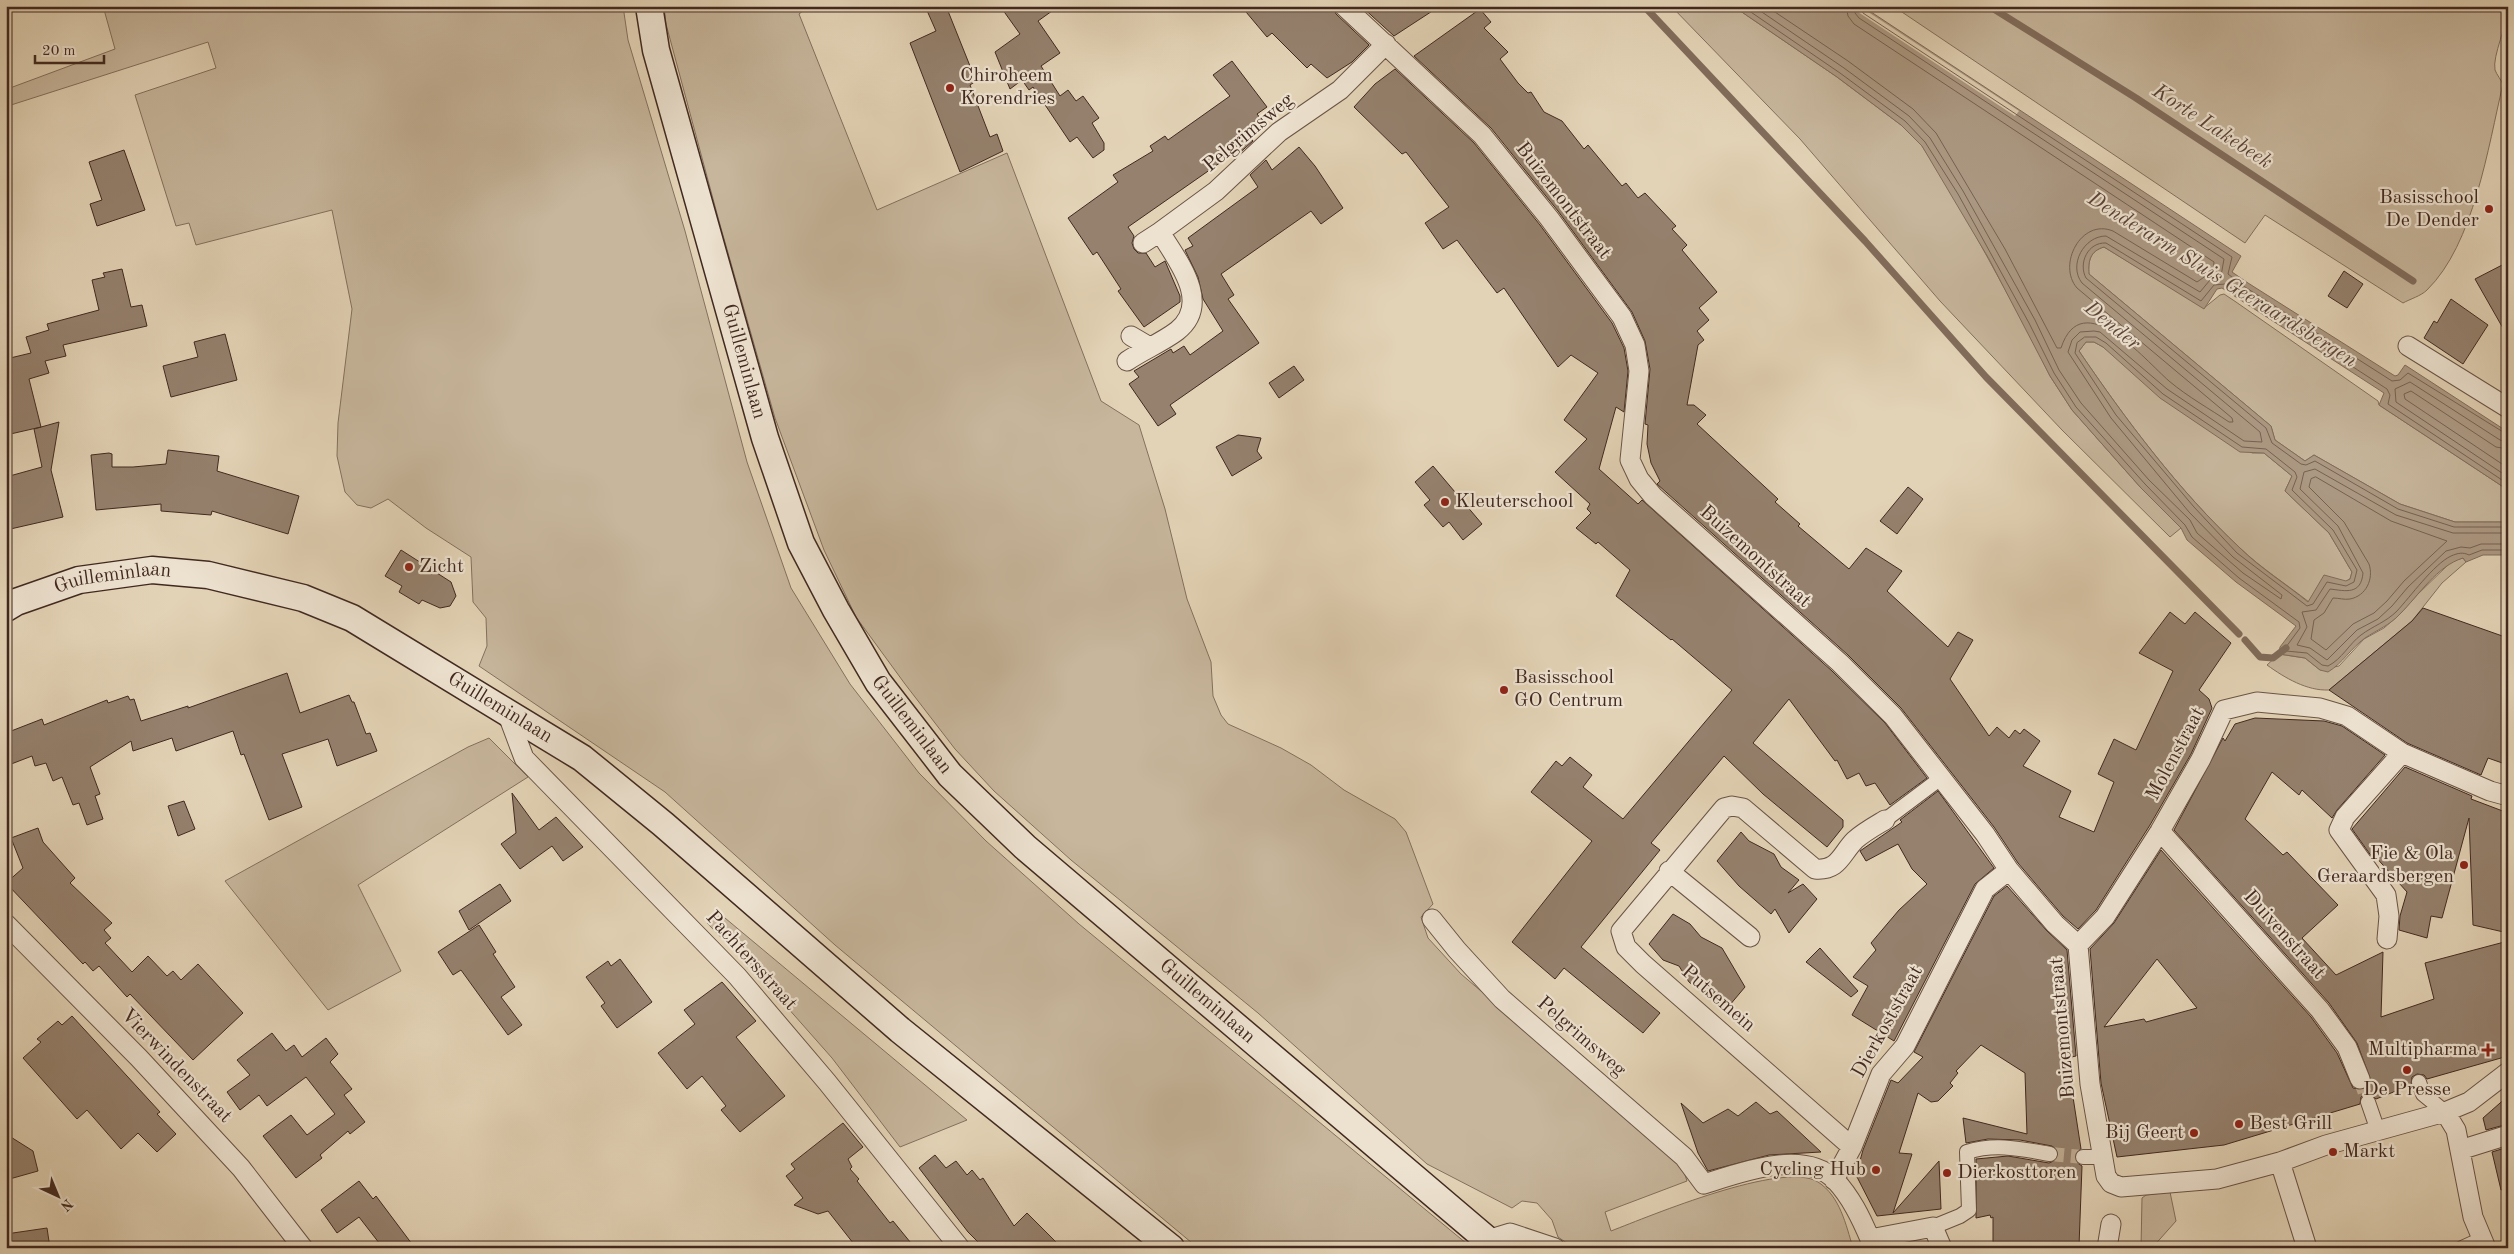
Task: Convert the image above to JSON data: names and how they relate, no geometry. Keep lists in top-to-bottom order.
{
  "streets": {
    "main road": ["Guilleminlaan"],
    "street": [
      "Pelgrimsweg",
      "Buizemontstraat",
      "Molenstraat",
      "Duivenstraat",
      "Pachtersstraat",
      "Putsemein",
      "Dierkoststraat",
      "Vierwindenstraat"
    ]
  },
  "crossings": [
    ["Pelgrimsweg", "Buizemontstraat"],
    ["Pelgrimsweg", "Dierkoststraat"],
    ["Buizemontstraat", "Molenstraat"],
    ["Buizemontstraat", "Putsemein"],
    ["Buizemontstraat", "Dierkoststraat"],
    ["Guilleminlaan", "Pachtersstraat"],
    ["Molenstraat", "Duivenstraat"],
    ["Putsemein", "Dierkoststraat"]
  ],
  "water": ["Korte Lakebeek", "Denderarm Sluis Geeraardsbergen", "Dender"],
  "places": {
    "other": [
      "Chiroheem Korendries",
      "Basisschool De Dender",
      "Kleuterschool",
      "Zicht",
      "Basisschool GO Centrum",
      "Fie & Ola Geraardsbergen",
      "De Presse",
      "Best Grill",
      "Bij Geert",
      "Markt",
      "Cycling Hub",
      "Dierkosttoren"
    ],
    "health": ["Multipharma"]
  },
  "scale_bar": "20 m",
  "north": "bottom right"
}
